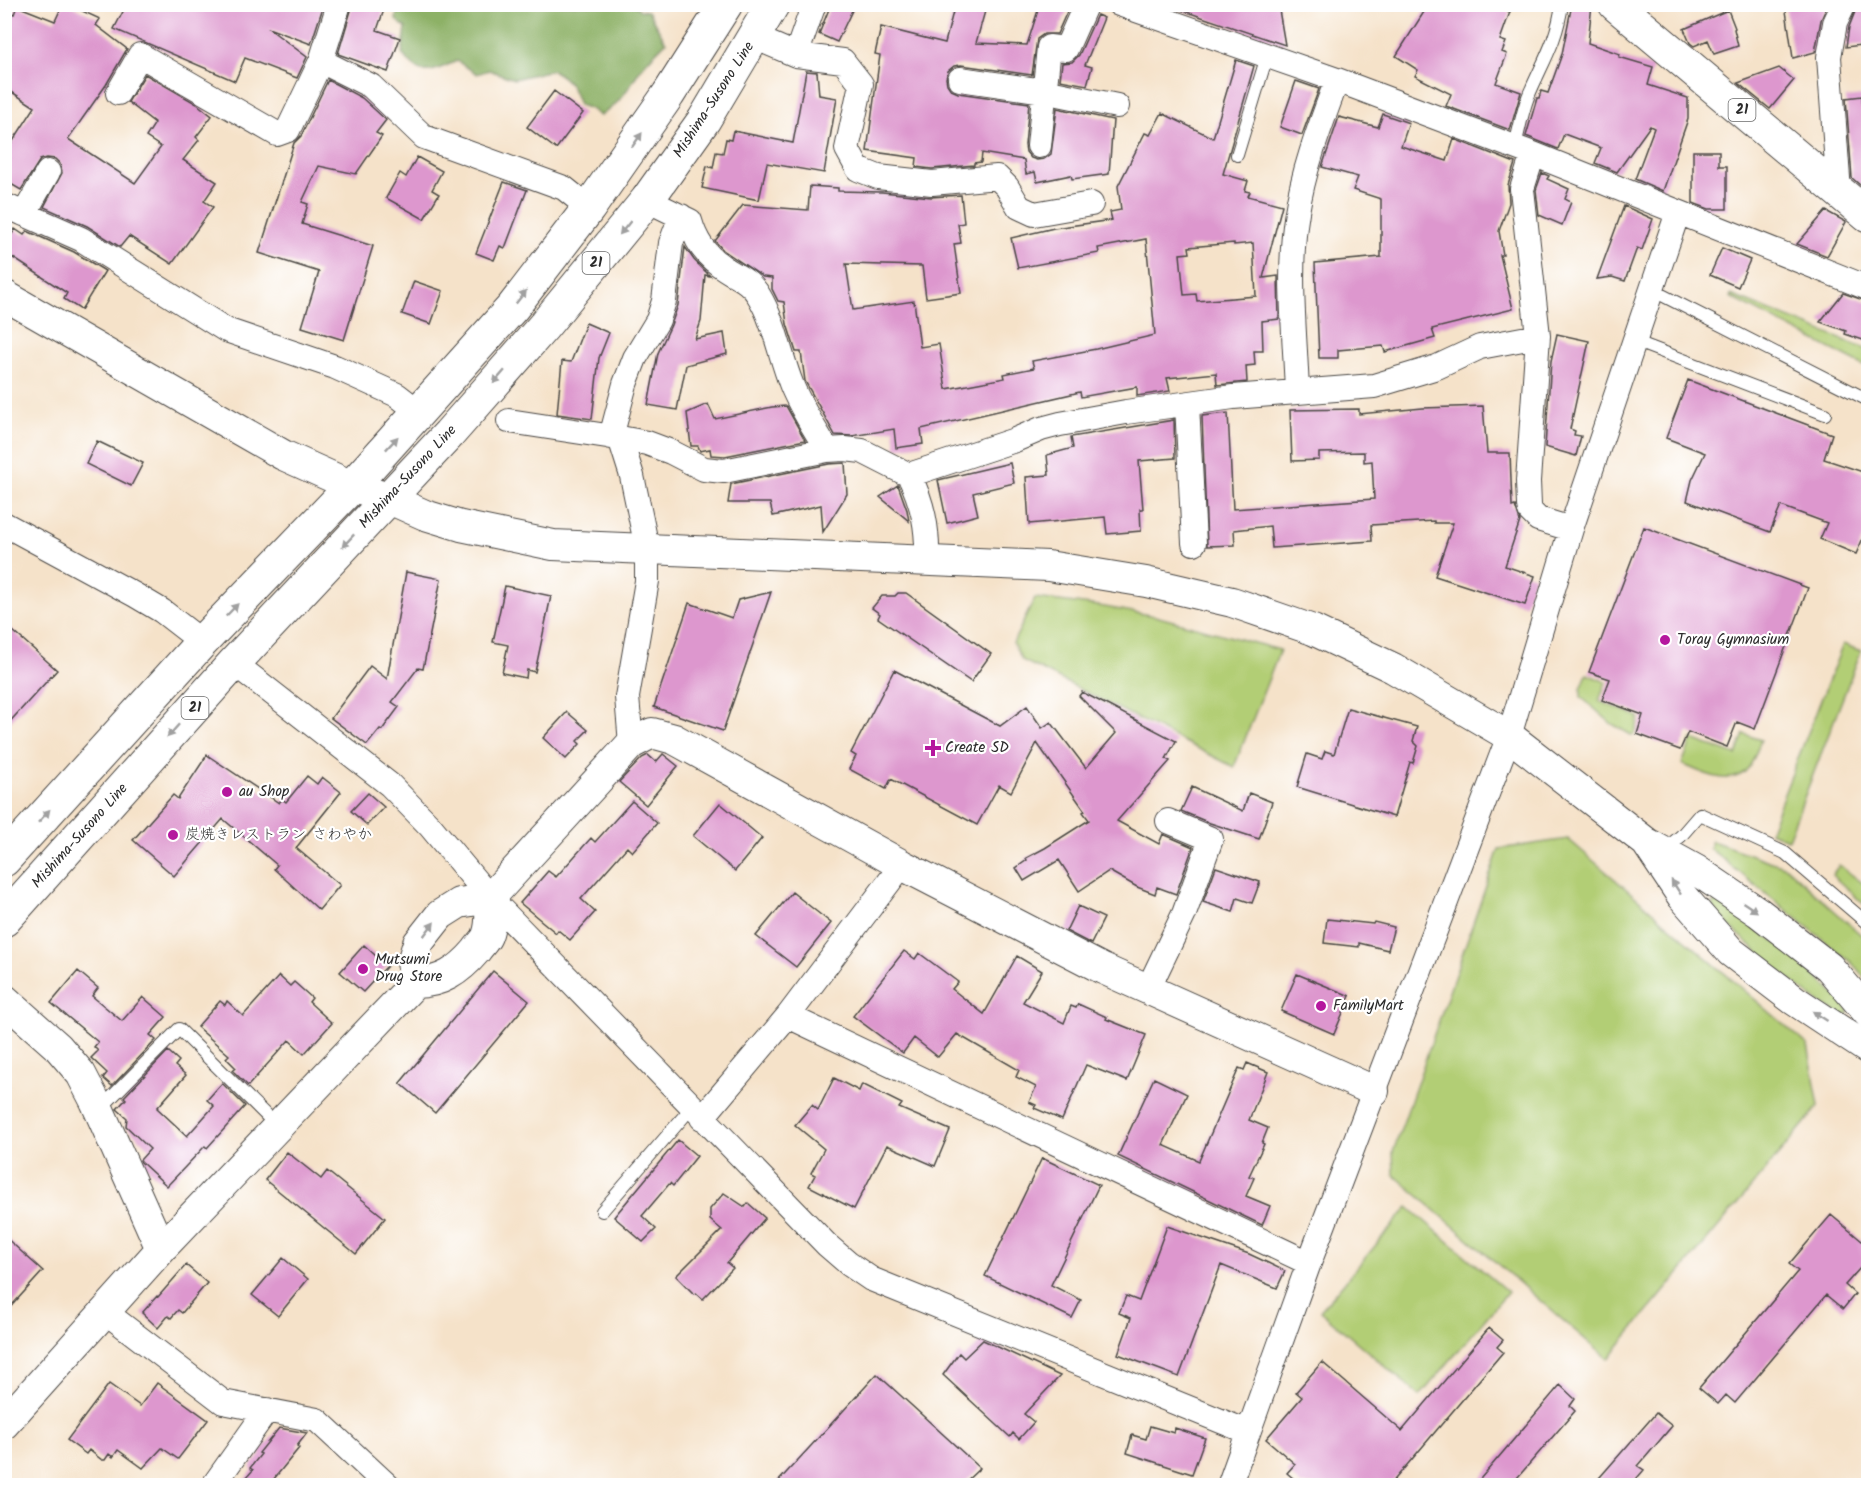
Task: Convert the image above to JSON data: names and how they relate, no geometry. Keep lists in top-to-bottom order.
{
  "streets": {
    "main road": ["Mishima-Susono Line", "21"]
  },
  "places": {
    "other": [
      "Toray Gymnasium",
      "au Shop",
      "炭焼きレストラン さわやか",
      "Mutsumi Drug Store",
      "FamilyMart"
    ],
    "health": ["Create SD"]
  }
}
